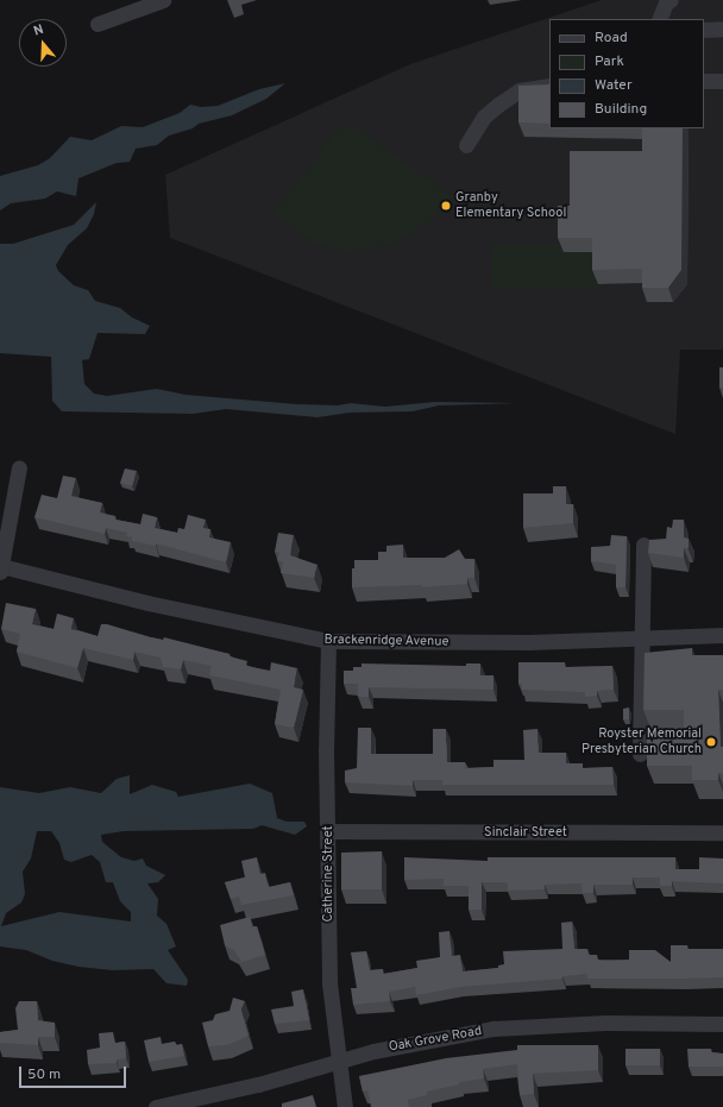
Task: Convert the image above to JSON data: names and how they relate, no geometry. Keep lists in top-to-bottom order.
{
  "streets": {
    "street": [
      "Brackenridge Avenue",
      "Sinclair Street",
      "Catherine Street",
      "Oak Grove Road"
    ]
  },
  "crossings": [
    ["Brackenridge Avenue", "Catherine Street"],
    ["Sinclair Street", "Catherine Street"],
    ["Catherine Street", "Oak Grove Road"]
  ],
  "places": ["Granby Elementary School", "Royster Memorial Presbyterian Church"],
  "legend": [
    "Road",
    "Park",
    "Water",
    "Building"
  ],
  "scale_bar": "50 m",
  "north": "top"
}
